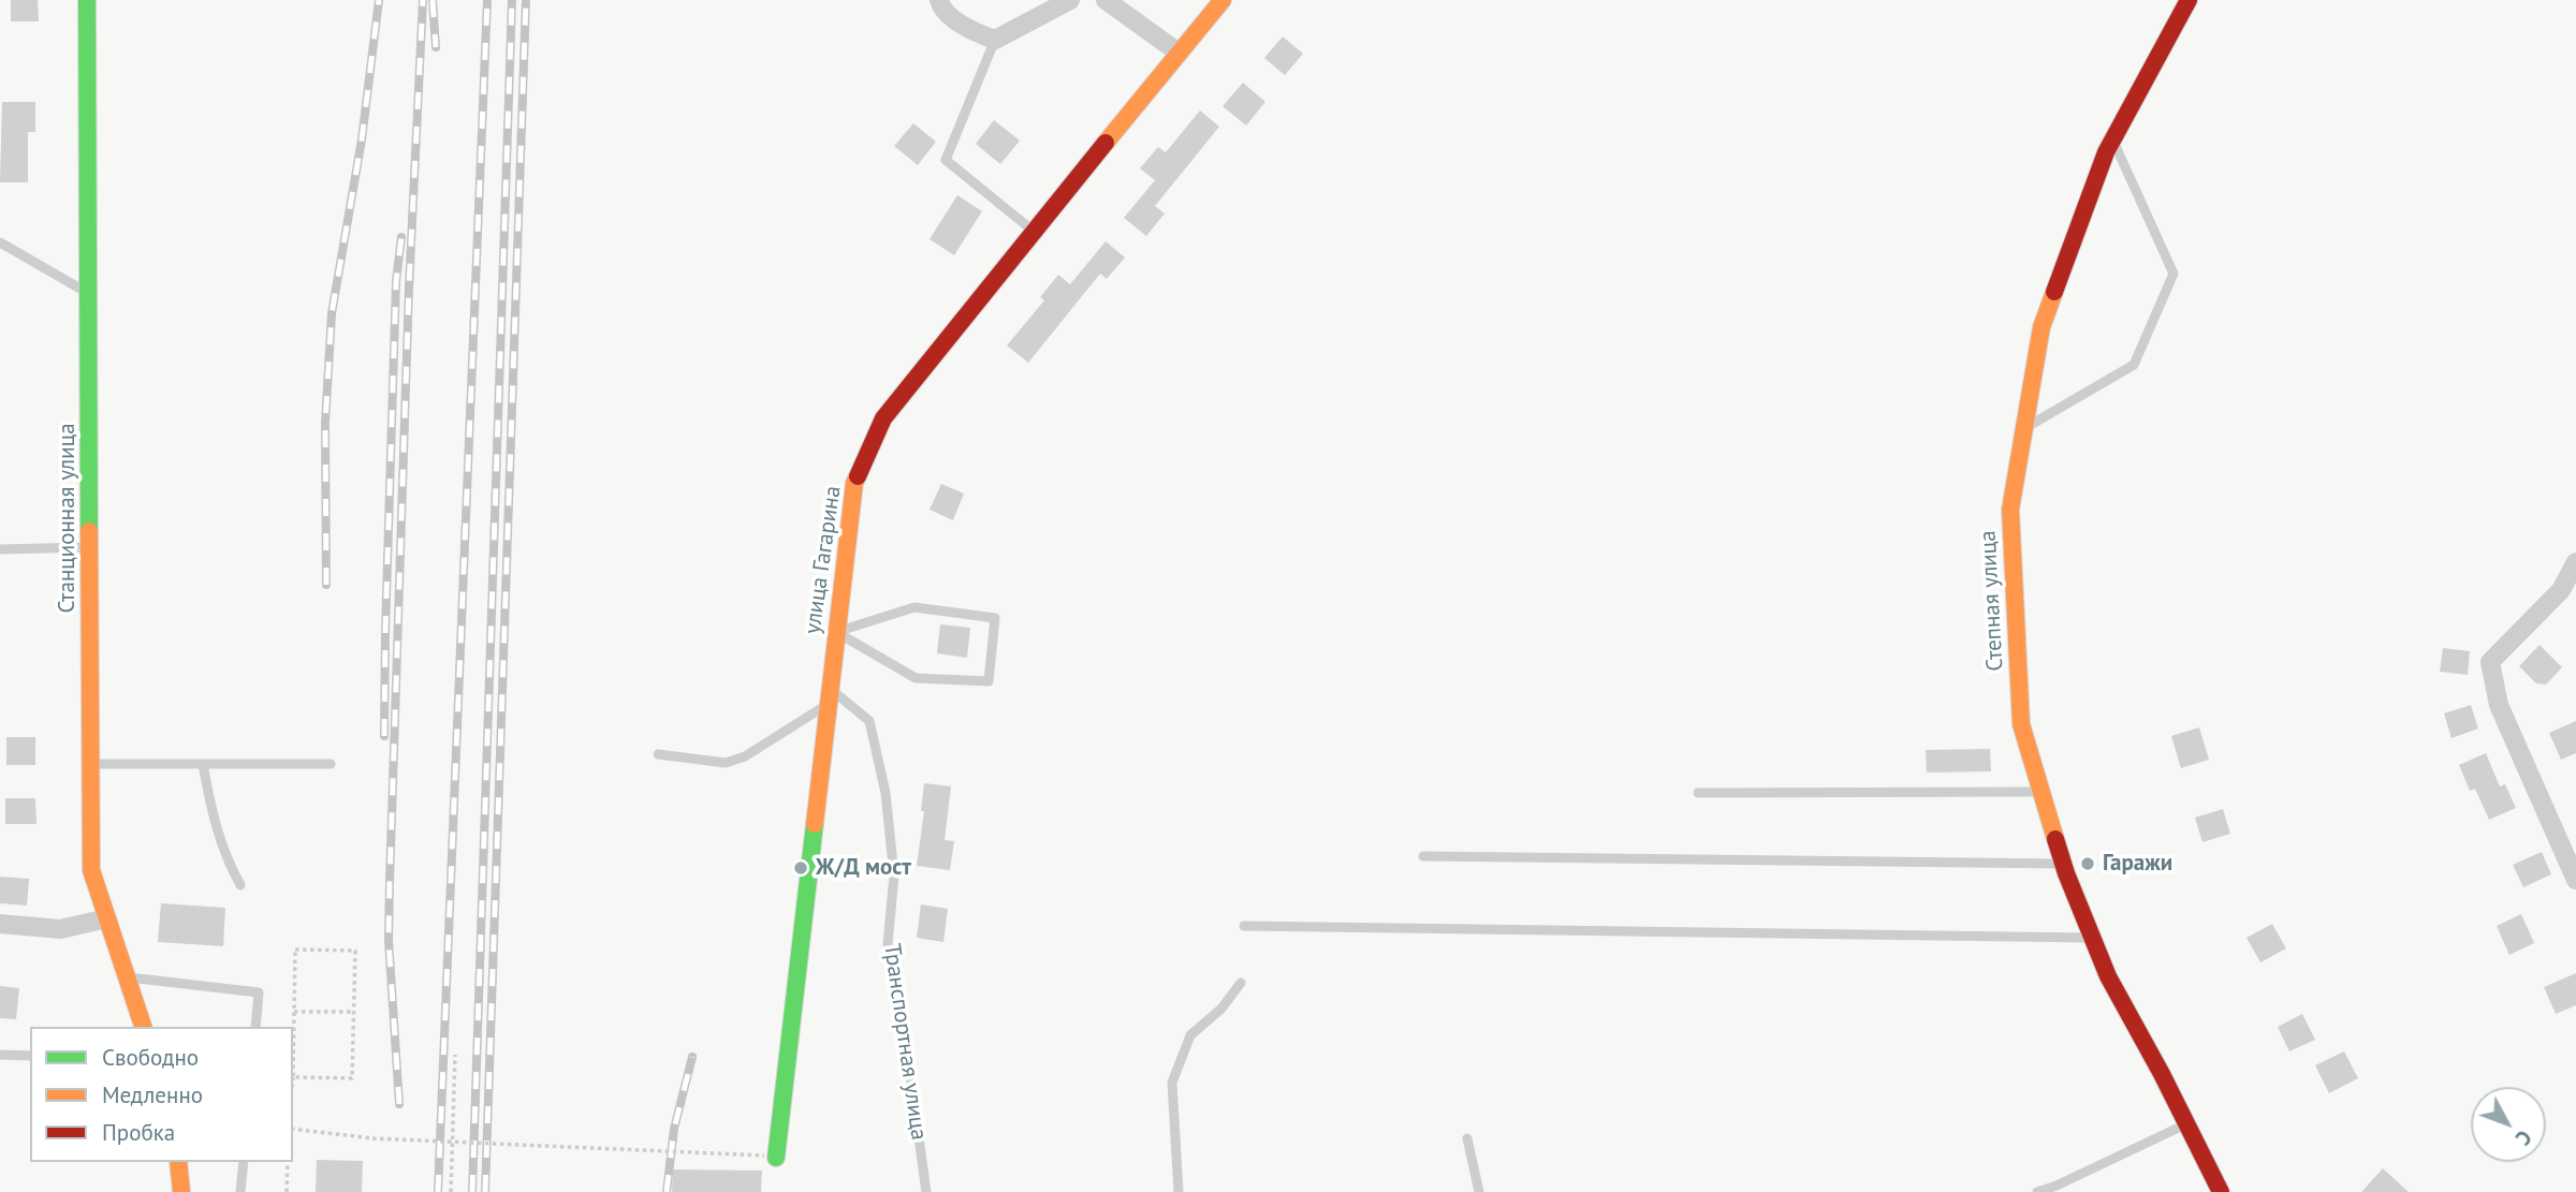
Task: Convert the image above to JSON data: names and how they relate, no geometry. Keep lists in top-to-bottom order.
{
  "streets": {
    "main road": ["Станционная улица", "улица Гагарина", "Степная улица"],
    "lane": ["Транспортная улица"]
  },
  "crossings": [
    ["улица Гагарина", "Транспортная улица"]
  ],
  "places": ["Гаражи", "Ж/Д мост"],
  "legend": ["Свободно", "Медленно", "Пробка"],
  "north": "bottom right"
}
